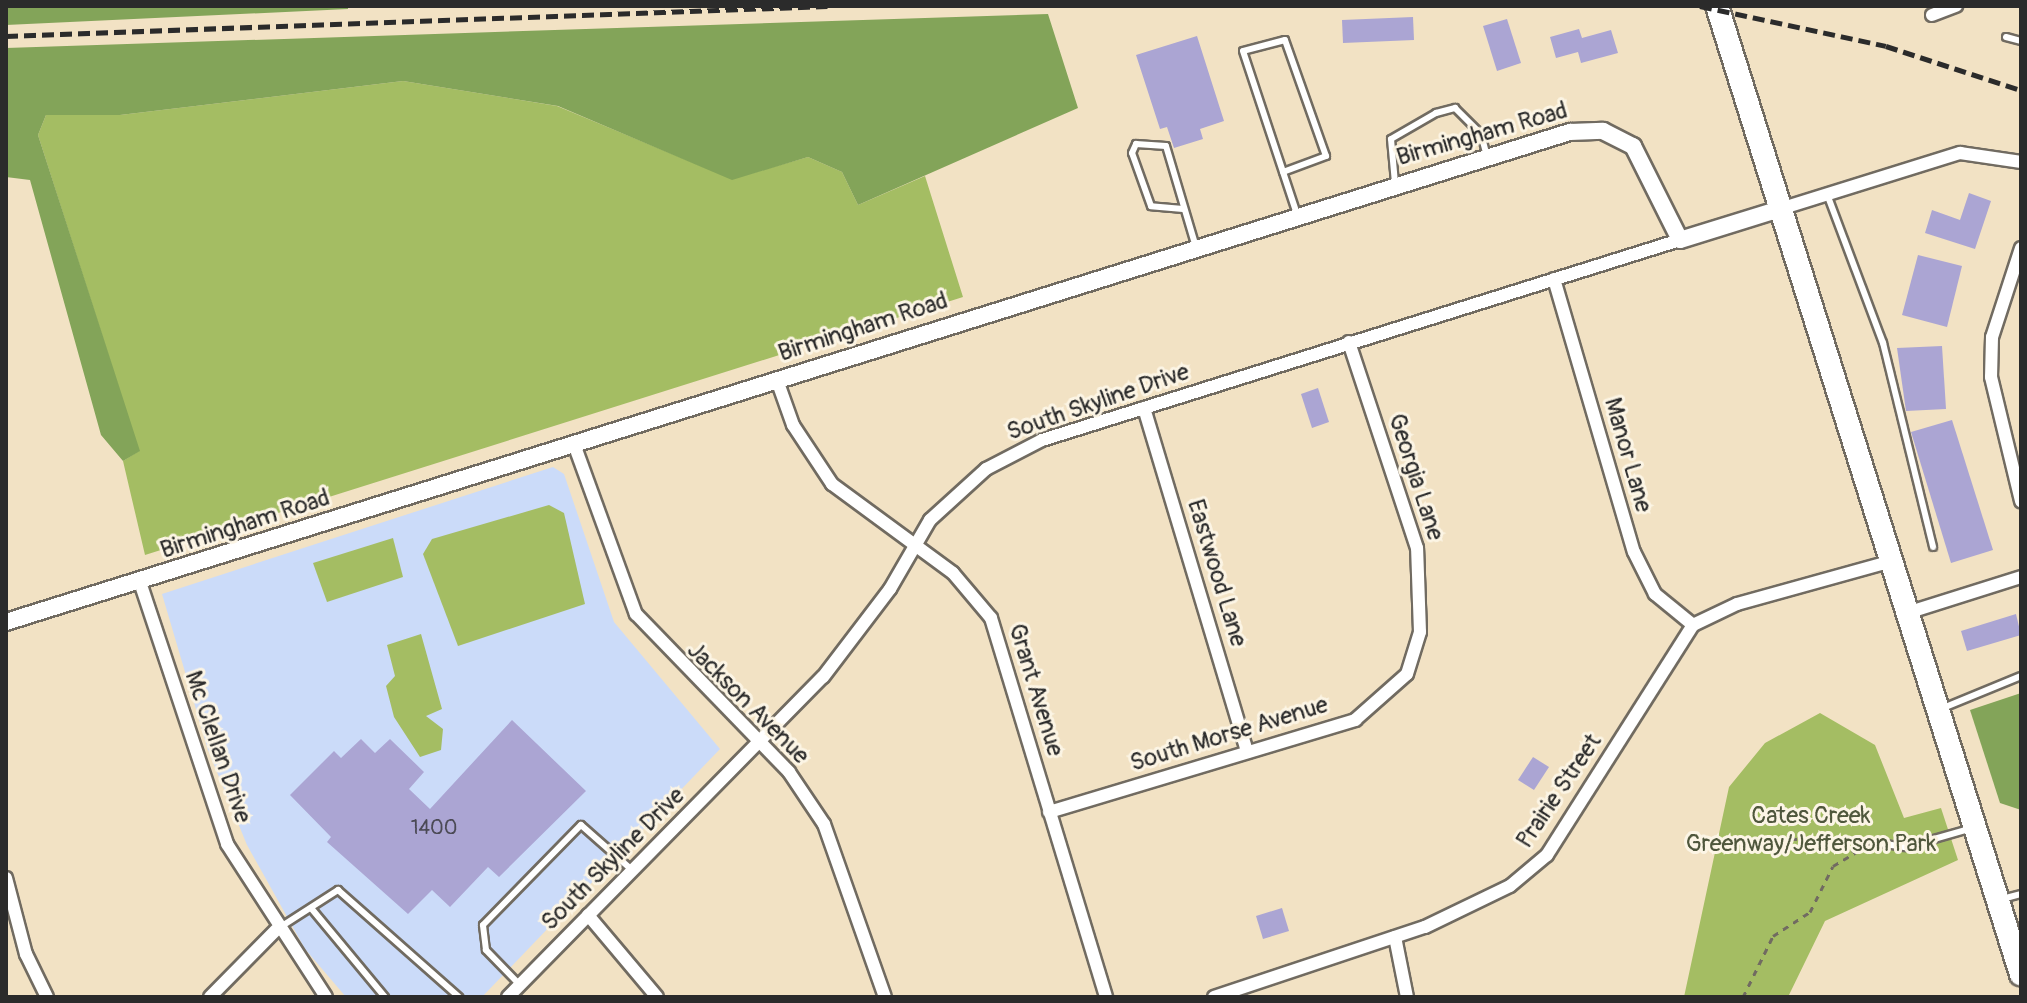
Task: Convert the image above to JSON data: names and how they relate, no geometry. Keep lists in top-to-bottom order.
{
  "streets": {
    "street": [
      "Birmingham Road",
      "South Skyline Drive",
      "Manor Lane",
      "Georgia Lane",
      "Eastwood Lane",
      "Grant Avenue",
      "Jackson Avenue",
      "South Morse Avenue",
      "Mc Clellan Drive",
      "Prairie Street"
    ]
  },
  "crossings": [
    ["Birmingham Road", "South Skyline Drive"],
    ["Birmingham Road", "Grant Avenue"],
    ["Birmingham Road", "Jackson Avenue"],
    ["Birmingham Road", "Mc Clellan Drive"],
    ["South Skyline Drive", "Manor Lane"],
    ["South Skyline Drive", "Georgia Lane"],
    ["South Skyline Drive", "Eastwood Lane"],
    ["South Skyline Drive", "Grant Avenue"],
    ["South Skyline Drive", "Jackson Avenue"],
    ["Manor Lane", "Prairie Street"],
    ["Georgia Lane", "South Morse Avenue"],
    ["Eastwood Lane", "South Morse Avenue"],
    ["Grant Avenue", "South Morse Avenue"]
  ],
  "parks": ["Cates Creek Greenway/Jefferson Park"],
  "house_numbers": ["1400"]
}
